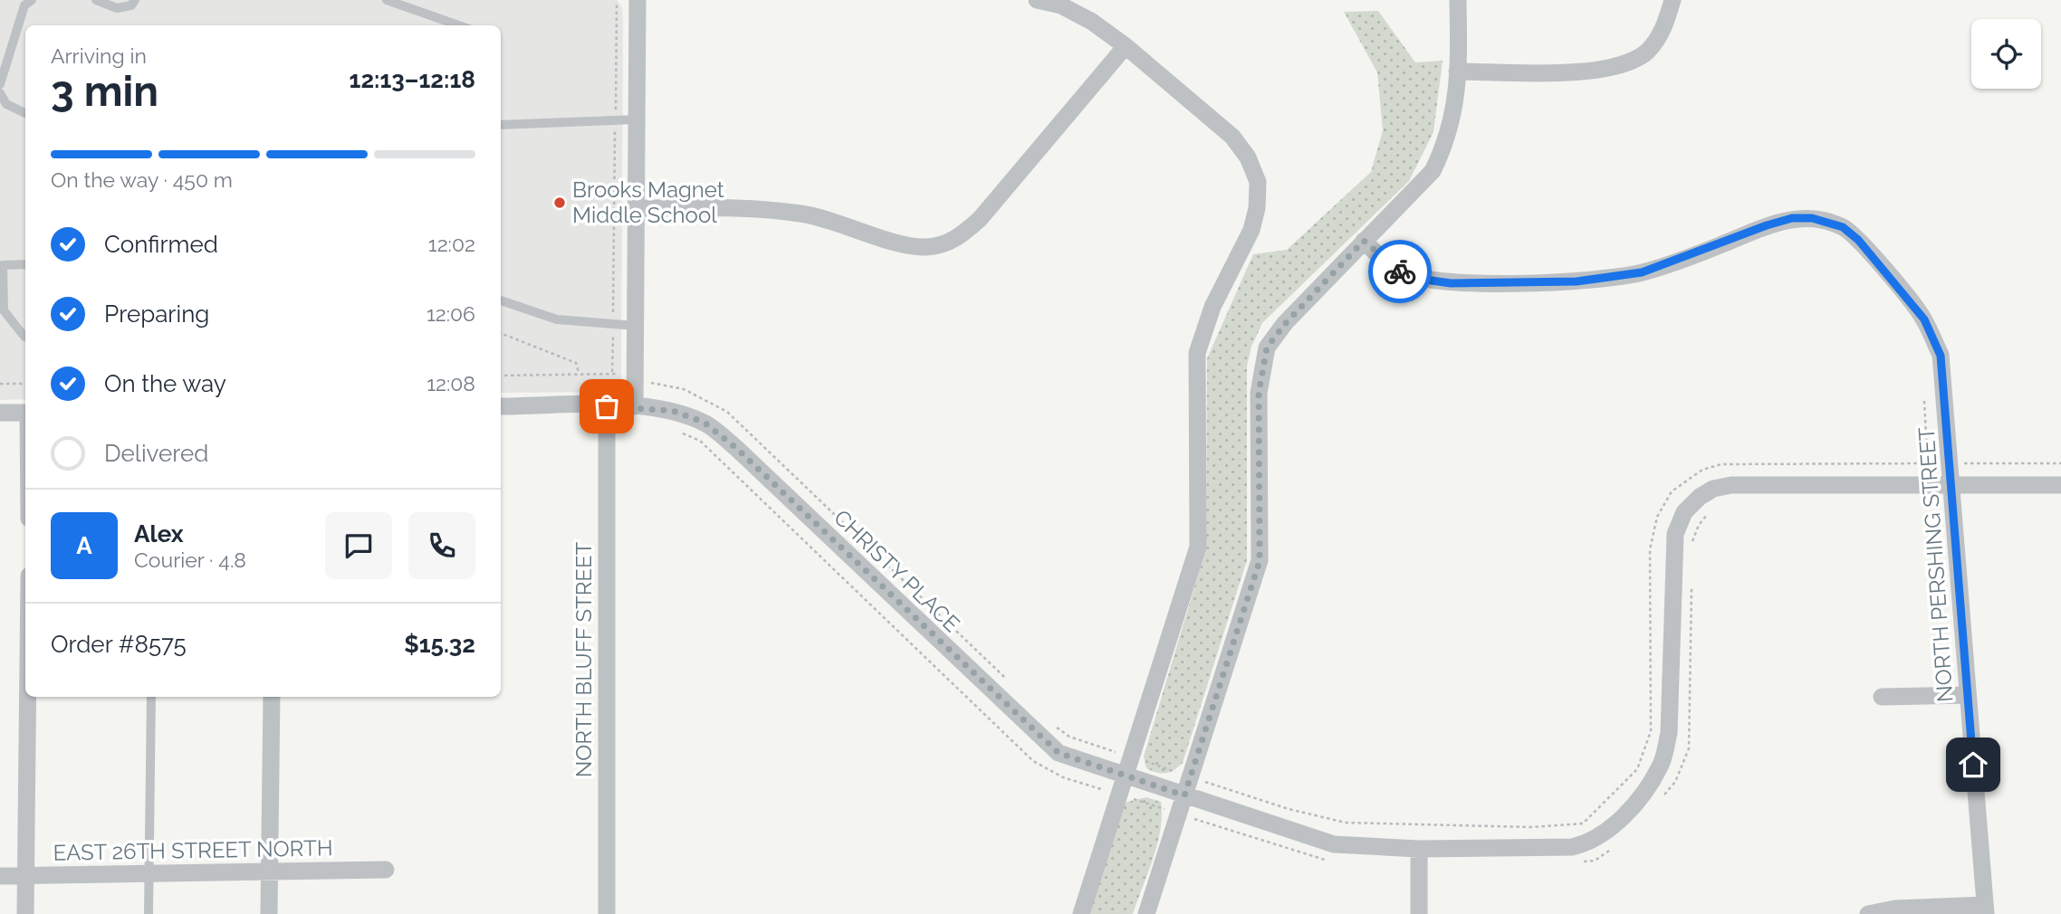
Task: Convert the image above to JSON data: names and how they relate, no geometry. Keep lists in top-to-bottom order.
{
  "streets": {
    "street": [
      "NORTH PERSHING STREET",
      "CHRISTY PLACE",
      "NORTH BLUFF STREET",
      "EAST 26TH STREET NORTH"
    ]
  },
  "crossings": [
    ["CHRISTY PLACE", "NORTH BLUFF STREET"]
  ],
  "places": ["Brooks Magnet Middle School"],
  "page": {
    "heading": ["3 min", "Arriving in", "12:13–12:18"],
    "panel": [
      "Alex",
      "Courier · 4.8",
      "Order #8575",
      "$15.32"
    ],
    "bar": "On the way · 450 m",
    "list": [
      ["Confirmed", "12:02"],
      ["Preparing", "12:06"],
      ["On the way", "12:08"],
      "Delivered"
    ],
    "round": "A"
  }
}
